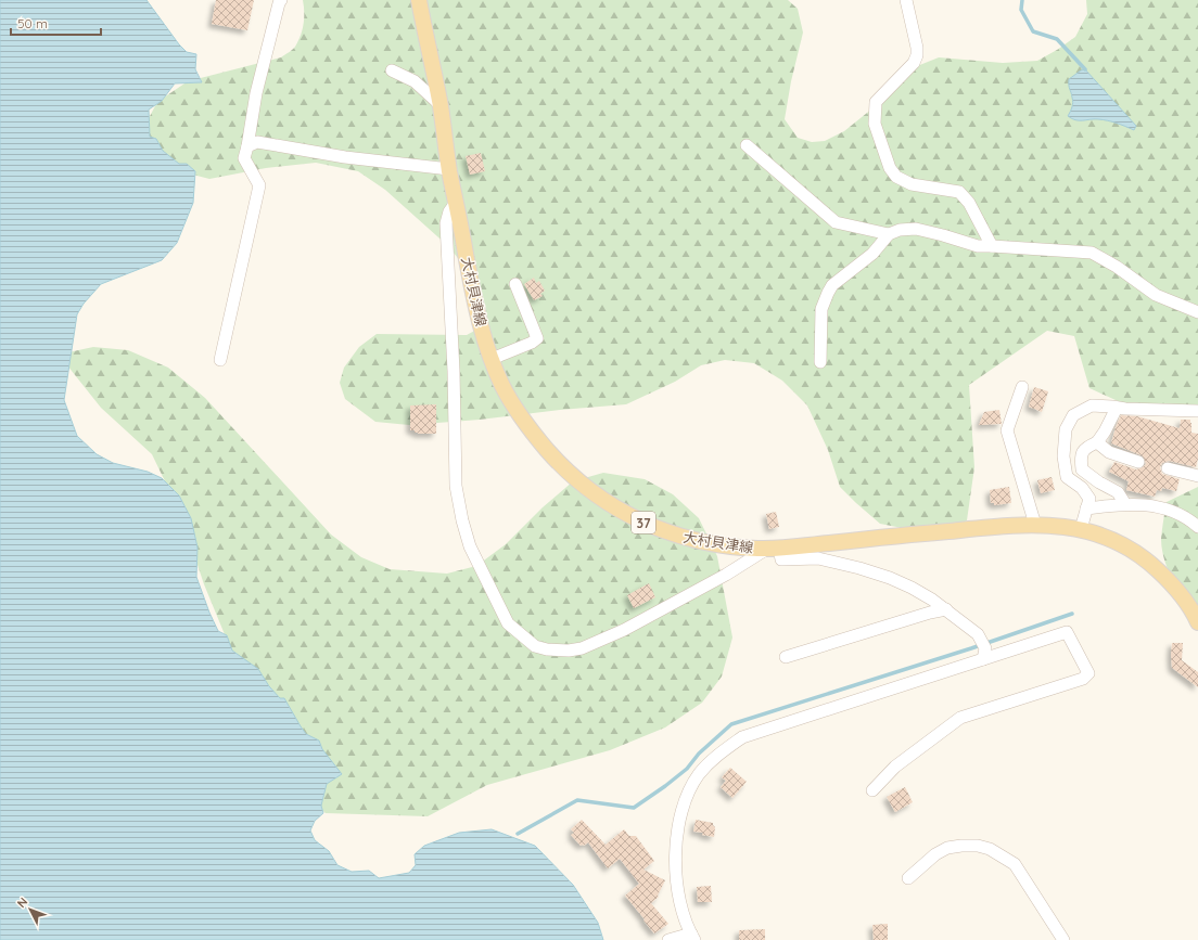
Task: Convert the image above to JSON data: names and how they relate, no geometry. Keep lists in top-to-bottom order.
{
  "streets": {
    "main road": ["大村貝津線", "37"]
  },
  "scale_bar": "50 m",
  "north": "top left"
}
